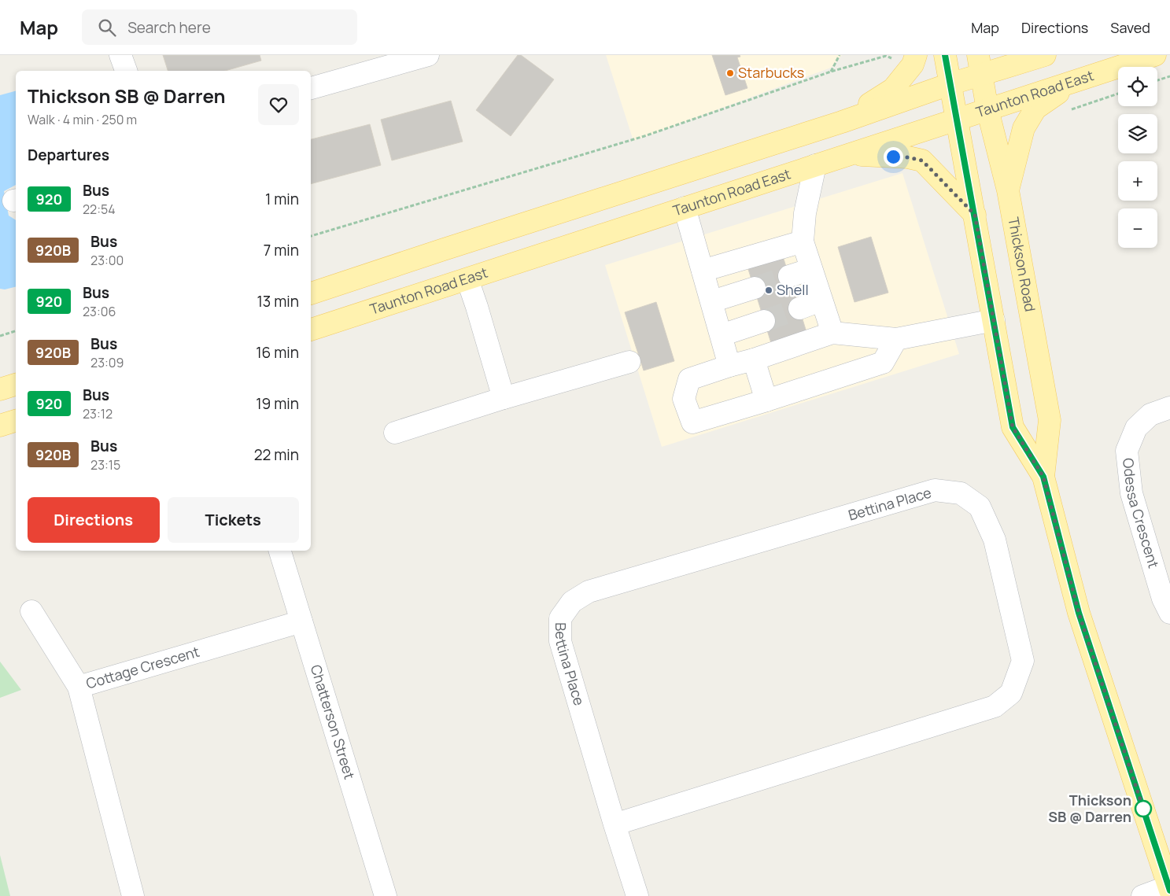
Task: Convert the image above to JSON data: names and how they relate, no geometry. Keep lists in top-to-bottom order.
{
  "streets": {
    "main road": ["Taunton Road East", "Thickson Road"],
    "street": [
      "Bettina Place",
      "Odessa Crescent",
      "Cottage Crescent",
      "Chatterson Street"
    ]
  },
  "crossings": [
    ["Taunton Road East", "Thickson Road"],
    ["Cottage Crescent", "Chatterson Street"]
  ],
  "places": ["Starbucks", "Shell", "Thickson SB @ Darren"],
  "lines": ["bus line 920"],
  "page": {
    "header": "Map",
    "search": "Search here",
    "nav": ["Map", "Directions", "Saved"],
    "map_buttons": ["+", "−"],
    "heading": [
      ["Thickson SB @ Darren", "Walk · 4 min · 250 m"],
      "Departures"
    ],
    "list": [
      {
        "mark": "920",
        "name": "Bus",
        "note": "22:54",
        "value": "1 min"
      },
      {
        "mark": "920B",
        "name": "Bus",
        "note": "23:00",
        "value": "7 min"
      },
      {
        "mark": "920",
        "name": "Bus",
        "note": "23:06",
        "value": "13 min"
      },
      {
        "mark": "920B",
        "name": "Bus",
        "note": "23:09",
        "value": "16 min"
      },
      {
        "mark": "920",
        "name": "Bus",
        "note": "23:12",
        "value": "19 min"
      },
      {
        "mark": "920B",
        "name": "Bus",
        "note": "23:15",
        "value": "22 min"
      }
    ],
    "buttons": ["Directions", "Tickets"]
  }
}
